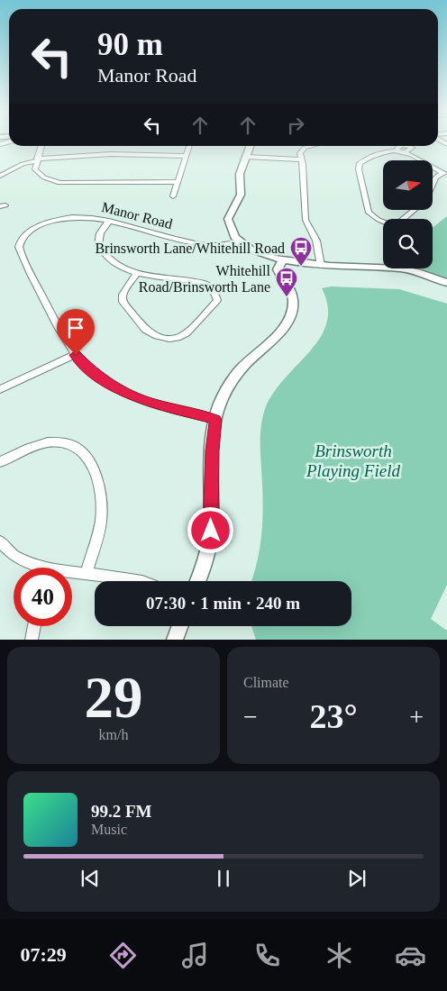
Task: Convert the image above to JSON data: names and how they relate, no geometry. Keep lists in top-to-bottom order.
{
  "streets": {
    "street": ["Manor Road"]
  },
  "parks": ["Brinsworth Playing Field"],
  "places": {
    "bus stop": ["Brinsworth Lane/Whitehill Road", "Whitehill Road/Brinsworth Lane"]
  },
  "north": "right",
  "page": {
    "turn": ["90 m", "Manor Road"],
    "limit": "40",
    "trip": "07:30 · 1 min · 240 m",
    "tile": [
      ["29", "km/h"],
      "Climate"
    ],
    "heat": ["−", "23°", "+"],
    "song": ["99.2 FM", "Music"],
    "tabs": "07:29"
  }
}
